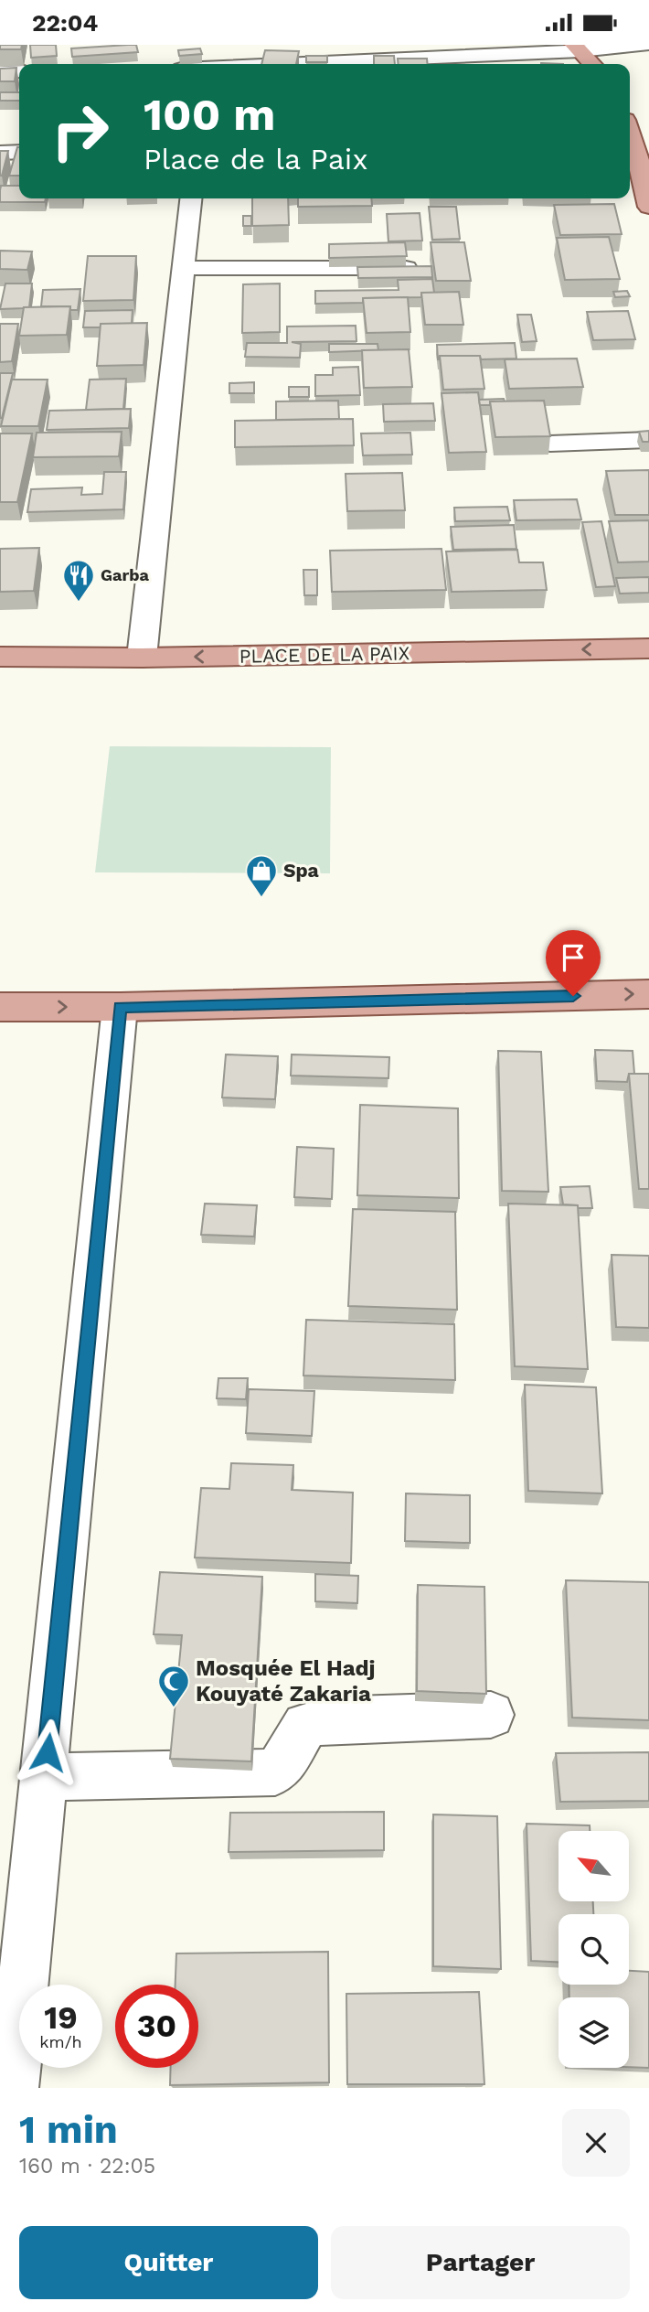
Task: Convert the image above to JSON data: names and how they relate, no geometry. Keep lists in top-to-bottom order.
{
  "streets": {
    "main road": ["PLACE DE LA PAIX"]
  },
  "one_way": ["PLACE DE LA PAIX"],
  "places": {
    "restaurant": ["Garba"],
    "shop": ["Spa"],
    "mosque": ["Mosquée El Hadj Kouyaté Zakaria"]
  },
  "north": "top left",
  "page": {
    "status": "22:04",
    "turn": ["100 m", "Place de la Paix"],
    "speed": "19 km/h",
    "limit": "30",
    "heading": ["1 min", "160 m · 22:05"],
    "buttons": ["Quitter", "Partager"]
  }
}
